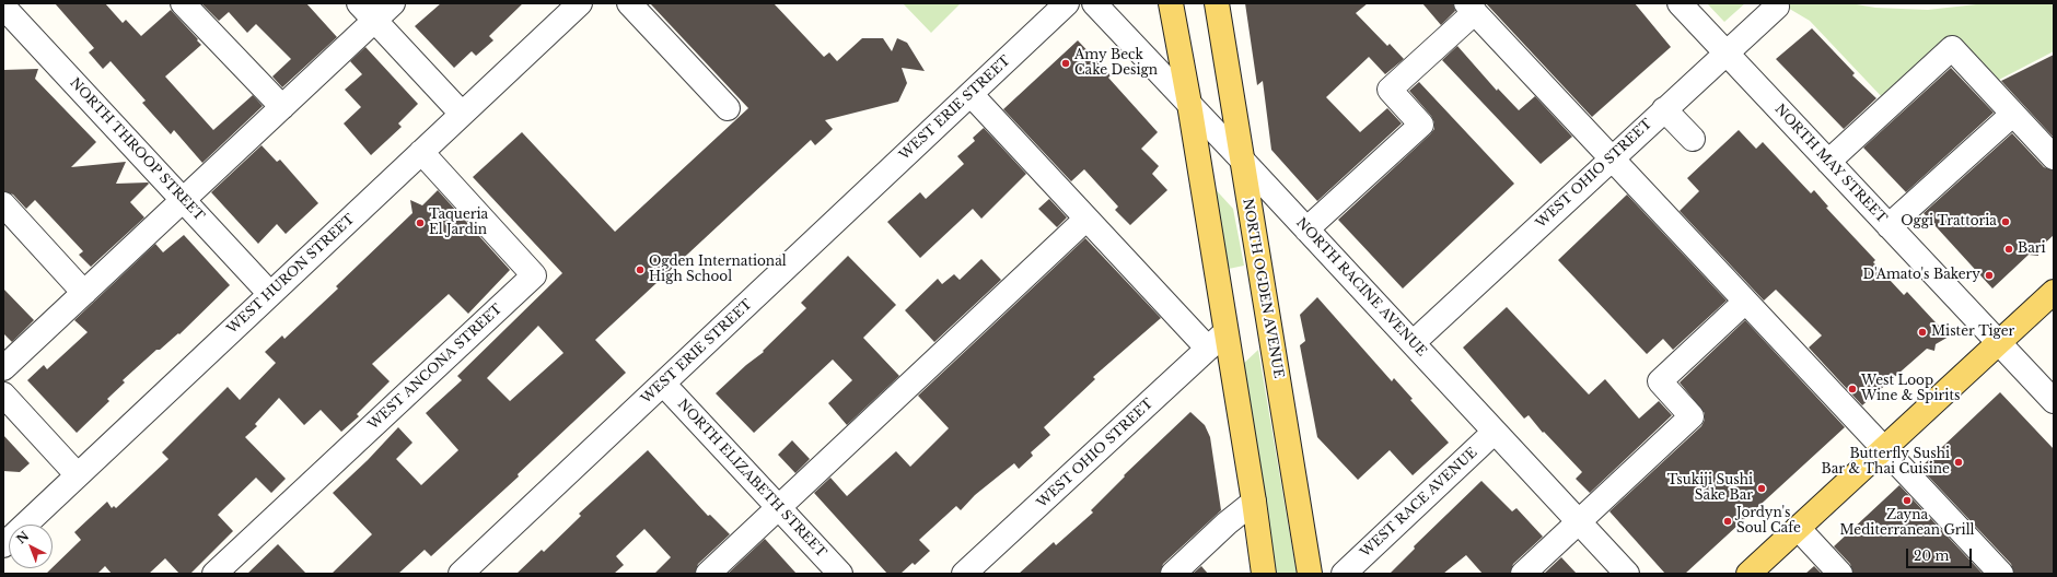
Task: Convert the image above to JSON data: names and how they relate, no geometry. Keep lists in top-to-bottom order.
{
  "streets": {
    "main road": ["NORTH OGDEN AVENUE"],
    "street": [
      "WEST ERIE STREET",
      "NORTH THROOP STREET",
      "NORTH MAY STREET",
      "WEST OHIO STREET",
      "WEST HURON STREET",
      "NORTH RACINE AVENUE",
      "WEST ANCONA STREET",
      "NORTH ELIZABETH STREET",
      "WEST RACE AVENUE"
    ]
  },
  "crossings": [
    ["WEST ERIE STREET", "NORTH ELIZABETH STREET"],
    ["NORTH THROOP STREET", "WEST HURON STREET"],
    ["NORTH MAY STREET", "WEST OHIO STREET"],
    ["WEST OHIO STREET", "NORTH RACINE AVENUE"],
    ["WEST HURON STREET", "WEST ANCONA STREET"],
    ["NORTH RACINE AVENUE", "NORTH OGDEN AVENUE"],
    ["NORTH RACINE AVENUE", "WEST RACE AVENUE"]
  ],
  "places": [
    "Amy Beck Cake Design",
    "Oggi Trattoria",
    "Taqueria El Jardin",
    "Bari",
    "Ogden International High School",
    "D'Amato's Bakery",
    "Mister Tiger",
    "West Loop Wine & Spirits",
    "Butterfly Sushi Bar & Thai Cuisine",
    "Tsukiji Sushi Sake Bar",
    "Zayna Mediterranean Grill",
    "Jordyn's Soul Cafe"
  ],
  "scale_bar": "20 m",
  "north": "top left"
}
